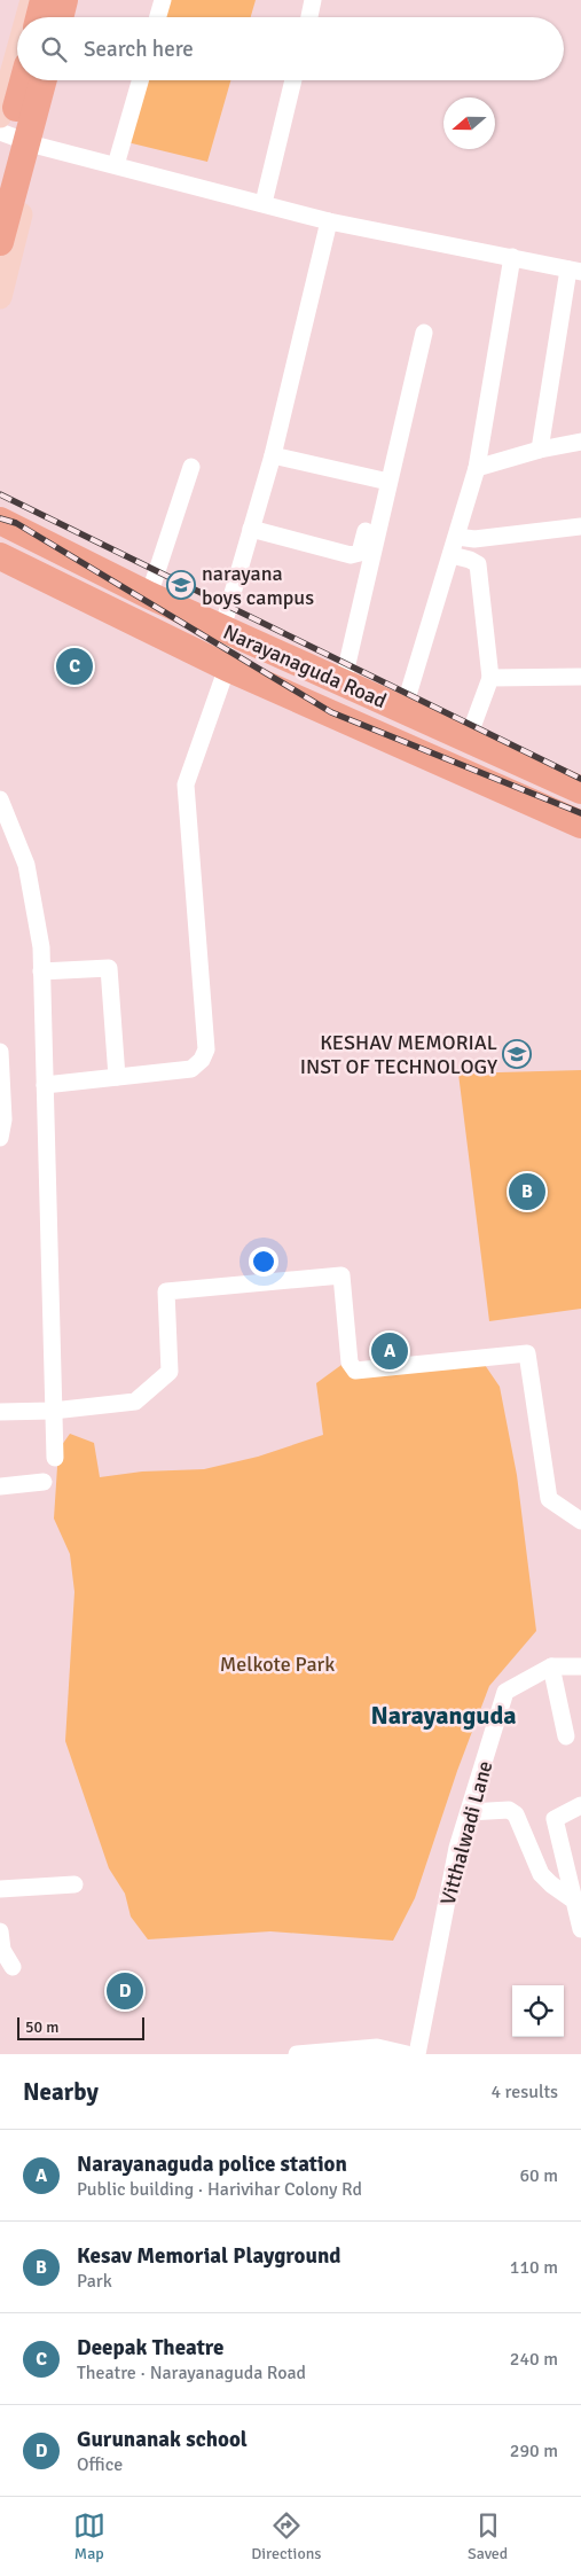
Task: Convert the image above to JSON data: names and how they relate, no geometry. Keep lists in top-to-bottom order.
{
  "streets": {
    "main road": ["Narayanaguda Road"],
    "street": ["Vitthalwadi Lane"]
  },
  "districts": ["Narayanguda"],
  "parks": ["Melkote Park"],
  "places": {
    "school or university": ["narayana boys campus", "KESHAV MEMORIAL INST OF TECHNOLOGY"]
  },
  "scale_bar": "50 m",
  "north": "left",
  "page": {
    "search": "Search here",
    "pins": [
      "C",
      "B",
      "A",
      "D"
    ],
    "scale": "50 m",
    "heading": ["Nearby", "4 results"],
    "list": [
      {
        "mark": "A",
        "name": "Narayanaguda police station",
        "note": "Public building · Harivihar Colony Rd",
        "value": "60 m"
      },
      {
        "mark": "B",
        "name": "Kesav Memorial Playground",
        "note": "Park",
        "value": "110 m"
      },
      {
        "mark": "C",
        "name": "Deepak Theatre",
        "note": "Theatre · Narayanaguda Road",
        "value": "240 m"
      },
      {
        "mark": "D",
        "name": "Gurunanak school",
        "note": "Office",
        "value": "290 m"
      }
    ],
    "nav": ["Map", "Directions", "Saved"]
  }
}
